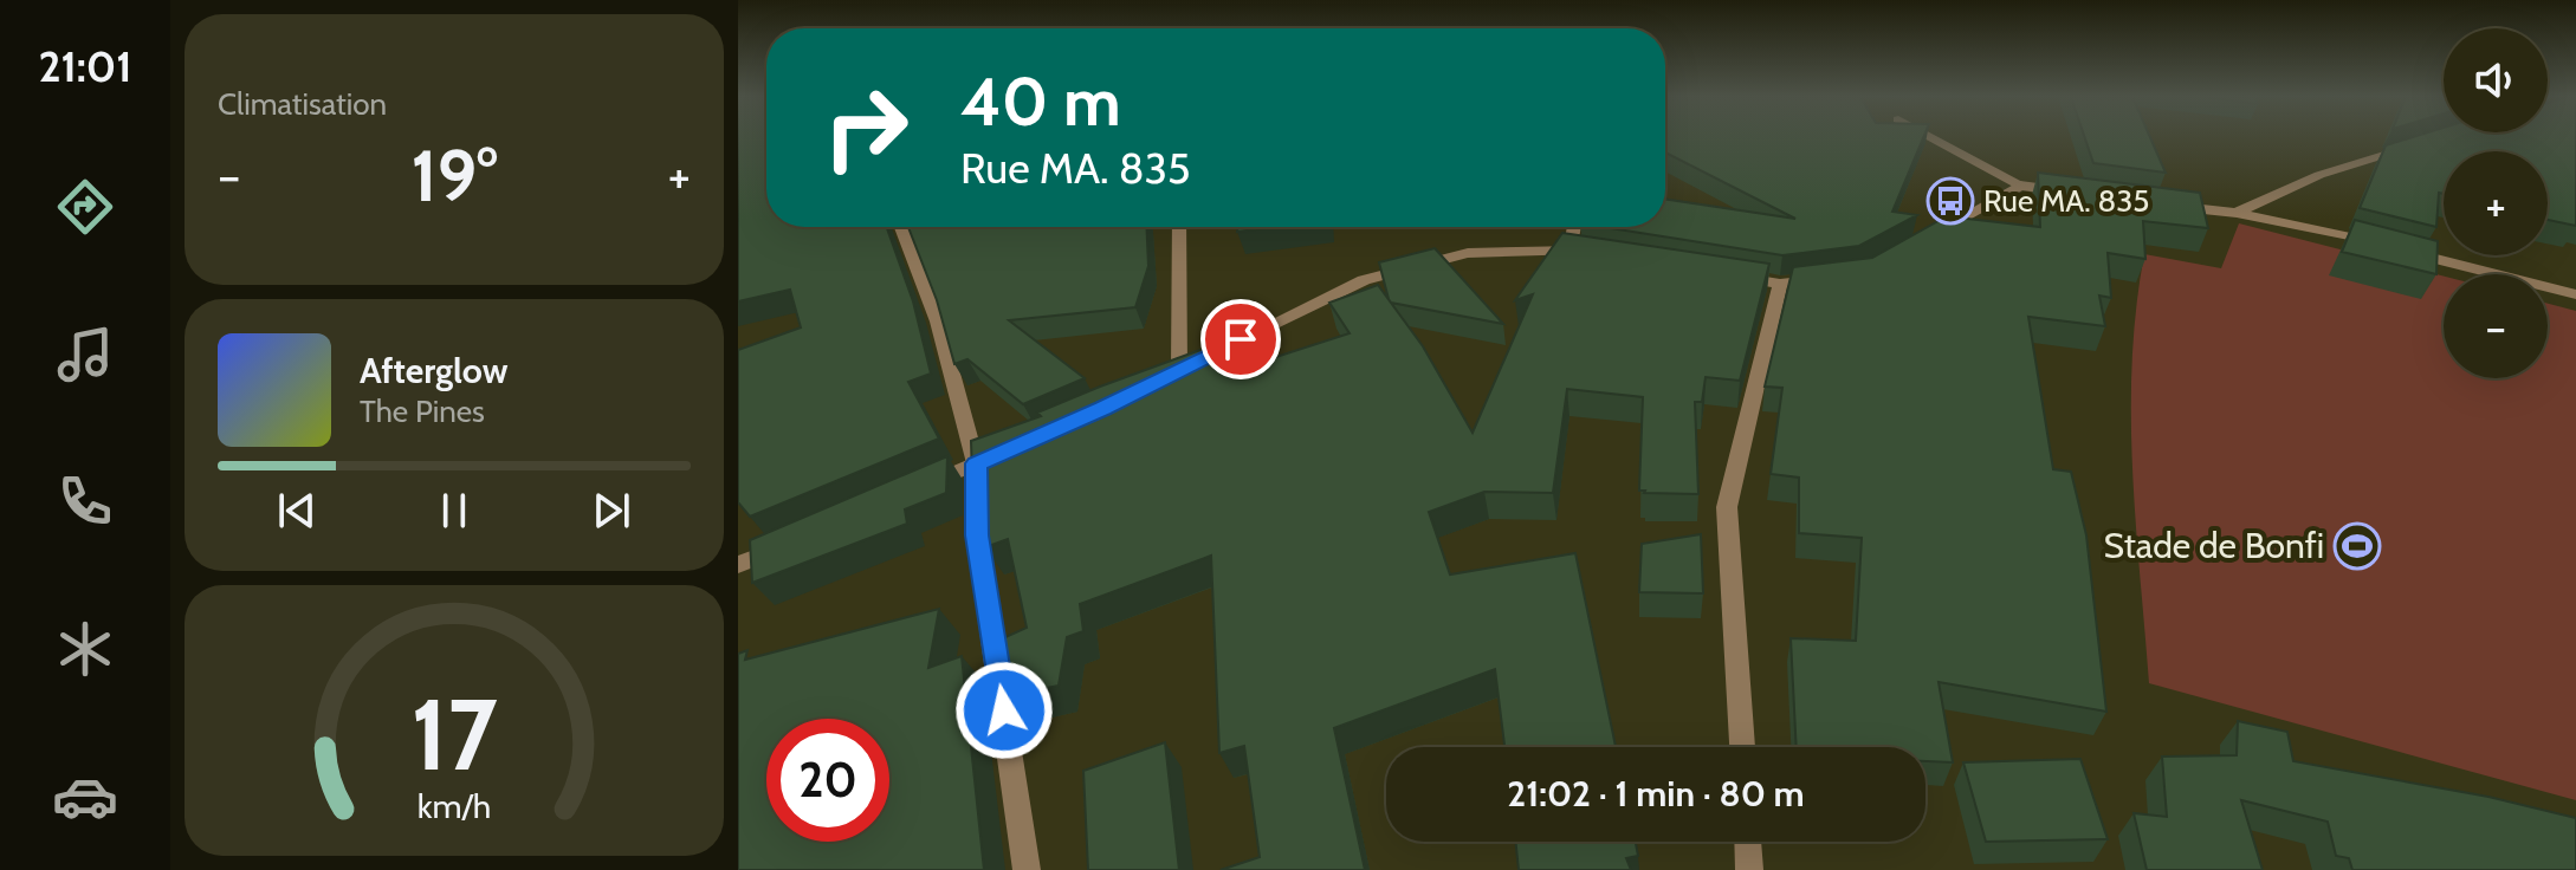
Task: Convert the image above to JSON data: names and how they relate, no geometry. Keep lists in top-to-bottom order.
{
  "places": {
    "bus stop": ["Rue MA. 835"],
    "sports": ["Stade de Bonfi"]
  },
  "page": {
    "tabs": "21:01",
    "tile": "Climatisation",
    "map_buttons": ["+", "−"],
    "turn": ["40 m", "Rue MA. 835"],
    "heat": ["−", "19°", "+"],
    "song": ["Afterglow", "The Pines"],
    "limit": "20",
    "trip": "21:02 · 1 min · 80 m",
    "gauge": ["17", "km/h"]
  }
}
